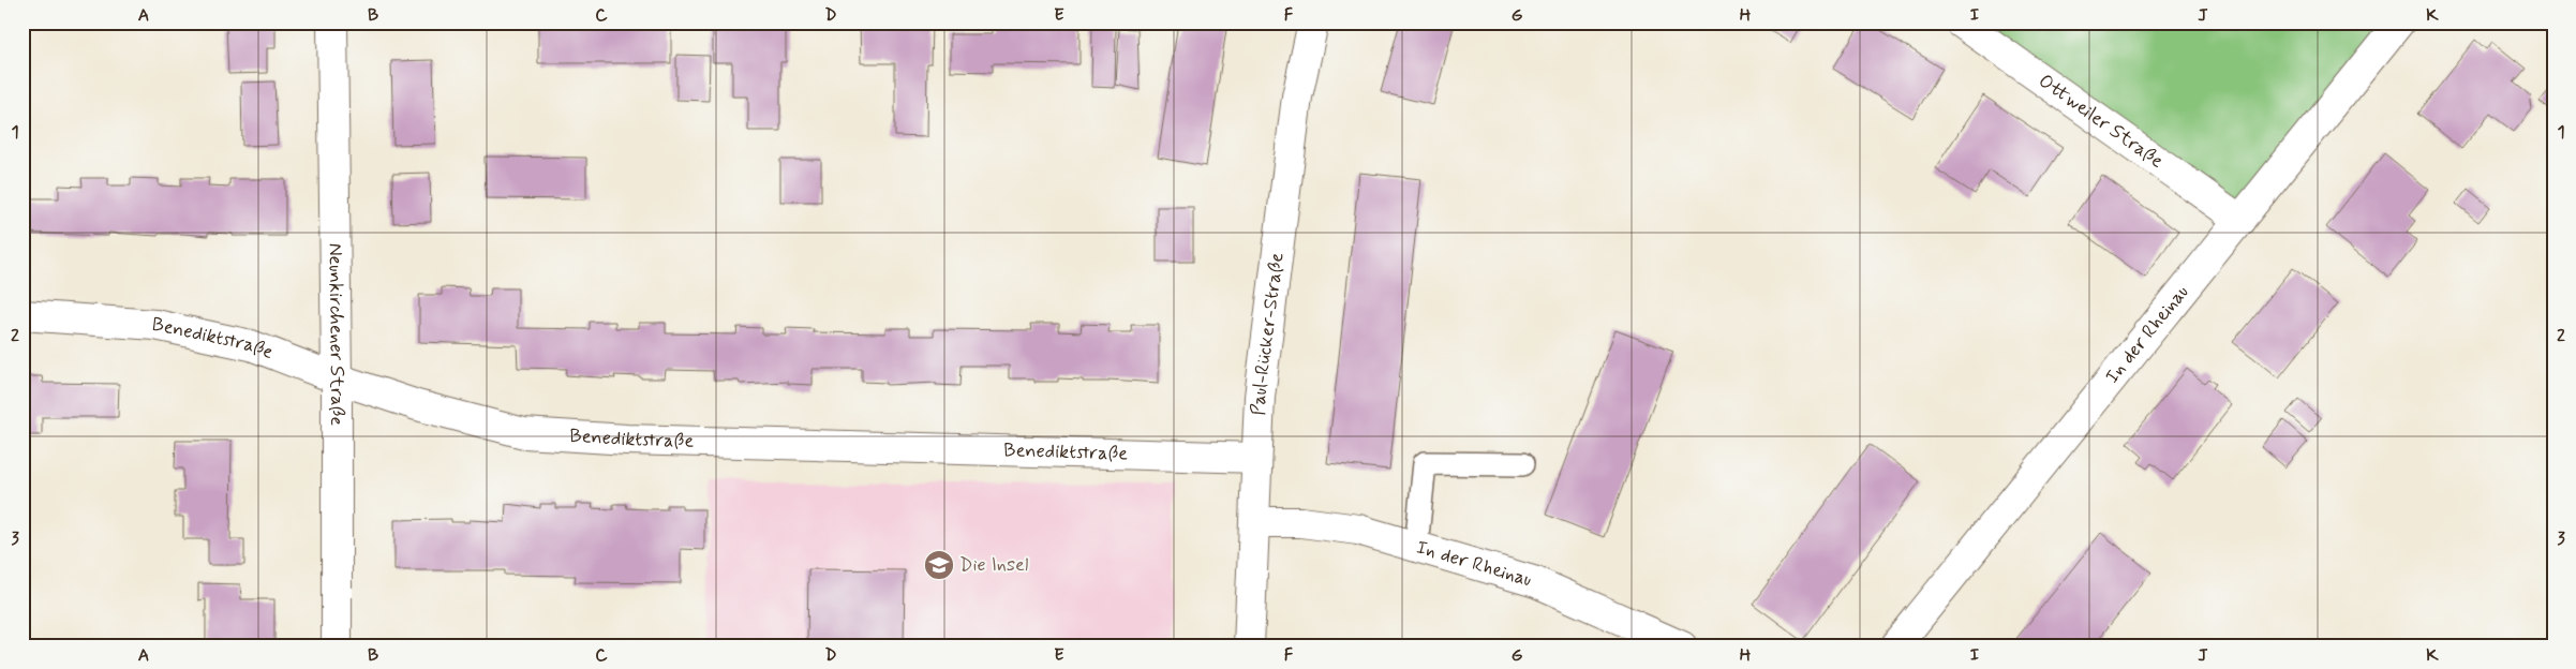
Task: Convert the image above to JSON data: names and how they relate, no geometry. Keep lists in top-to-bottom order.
{
  "streets": {
    "street": [
      "Ottweiler Straße",
      "Paul-Rücker-Straße",
      "Neunkirchener Straße",
      "In der Rheinau",
      "Benediktstraße"
    ]
  },
  "crossings": [
    ["Ottweiler Straße", "In der Rheinau"],
    ["Paul-Rücker-Straße", "In der Rheinau"],
    ["Paul-Rücker-Straße", "Benediktstraße"],
    ["Neunkirchener Straße", "Benediktstraße"]
  ],
  "places": {
    "school or university": ["Die Insel"]
  },
  "grid": {
    "columns": [
      "A",
      "B",
      "C",
      "D",
      "E",
      "F",
      "G",
      "H",
      "I",
      "J",
      "K"
    ],
    "rows": ["1", "2", "3"]
  }
}
